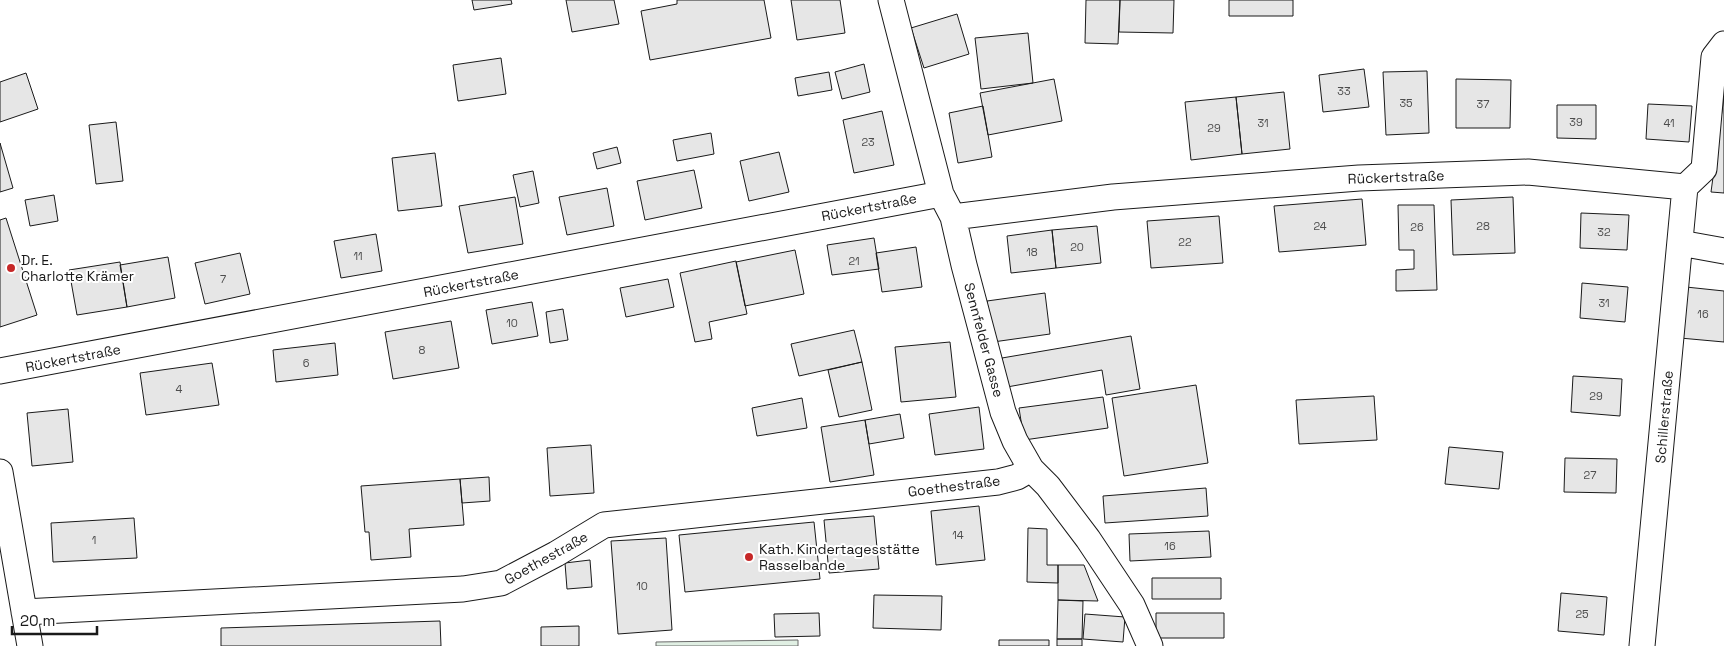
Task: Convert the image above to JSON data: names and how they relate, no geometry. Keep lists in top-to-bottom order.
{
  "streets": {
    "street": [
      "Rückertstraße",
      "Sennfelder Gasse",
      "Schillerstraße",
      "Goethestraße"
    ]
  },
  "crossings": [
    ["Rückertstraße", "Sennfelder Gasse"],
    ["Rückertstraße", "Schillerstraße"],
    ["Sennfelder Gasse", "Goethestraße"]
  ],
  "places": ["Dr. E. Charlotte Krämer", "Kath. Kindertagesstätte Rasselbande"],
  "house_numbers": [
    "33",
    "35",
    "37",
    "39",
    "31",
    "41",
    "29",
    "23",
    "24",
    "28",
    "26",
    "32",
    "22",
    "20",
    "18",
    "11",
    "21",
    "7",
    "31",
    "16",
    "10",
    "8",
    "6",
    "4",
    "29",
    "27",
    "14",
    "1",
    "16",
    "10",
    "25"
  ],
  "scale_bar": "20 m"
}
